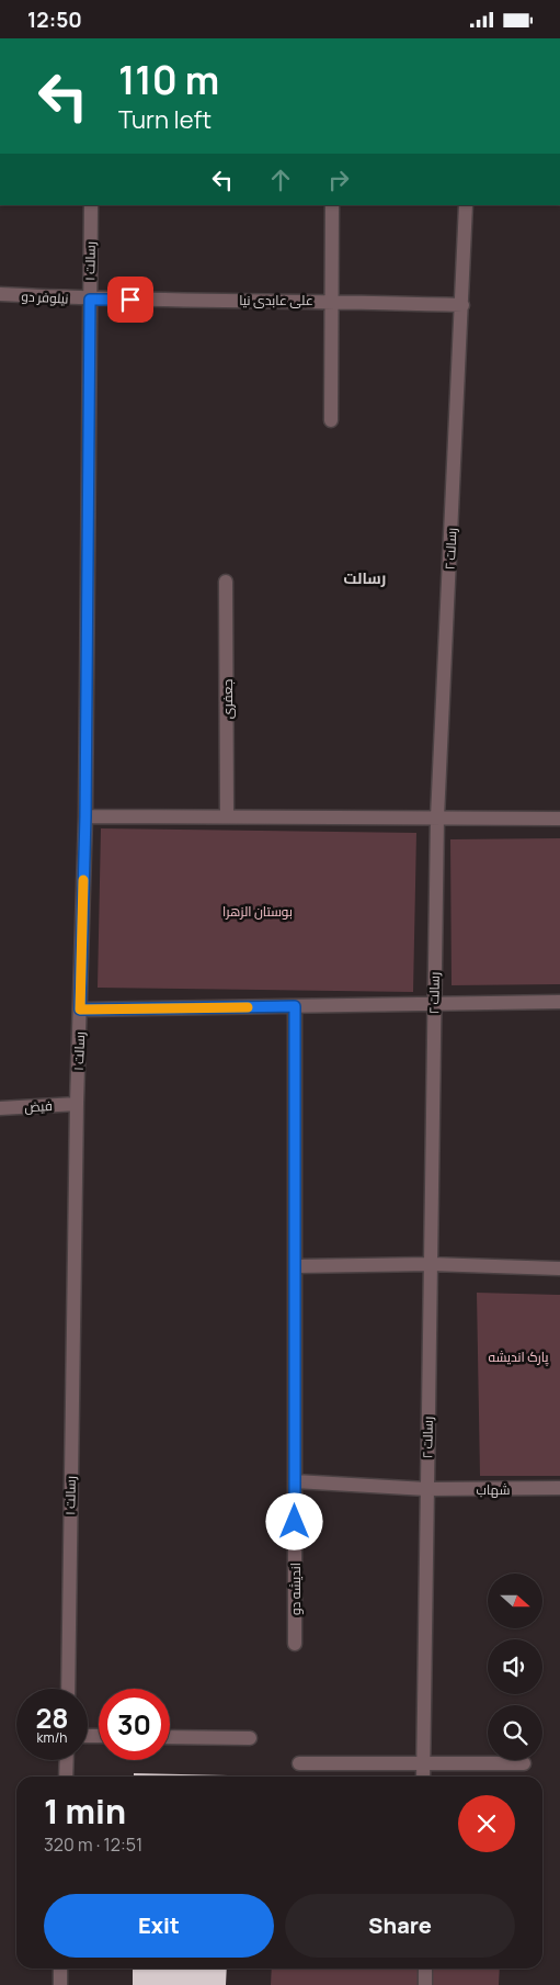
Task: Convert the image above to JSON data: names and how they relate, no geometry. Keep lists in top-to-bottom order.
{
  "streets": {
    "street": [
      "رسالت ۱",
      "نیلوفر دو",
      "علی عابدی نیا",
      "رسالت ۲",
      "جعفری",
      "فیض",
      "شهاب",
      "اندیشه دو"
    ]
  },
  "crossings": [
    ["رسالت ۱", "نیلوفر دو"],
    ["رسالت ۱", "علی عابدی نیا"],
    ["رسالت ۱", "فیض"],
    ["نیلوفر دو", "علی عابدی نیا"],
    ["علی عابدی نیا", "رسالت ۲"],
    ["رسالت ۲", "شهاب"],
    ["شهاب", "اندیشه دو"]
  ],
  "districts": ["رسالت"],
  "parks": ["بوستان الزهرا", "پارک اندیشه"],
  "north": "right",
  "page": {
    "status": "12:50",
    "turn": ["110 m", "Turn left"],
    "speed": "28 km/h",
    "limit": "30",
    "heading": ["1 min", "320 m · 12:51"],
    "buttons": ["Exit", "Share"]
  }
}
